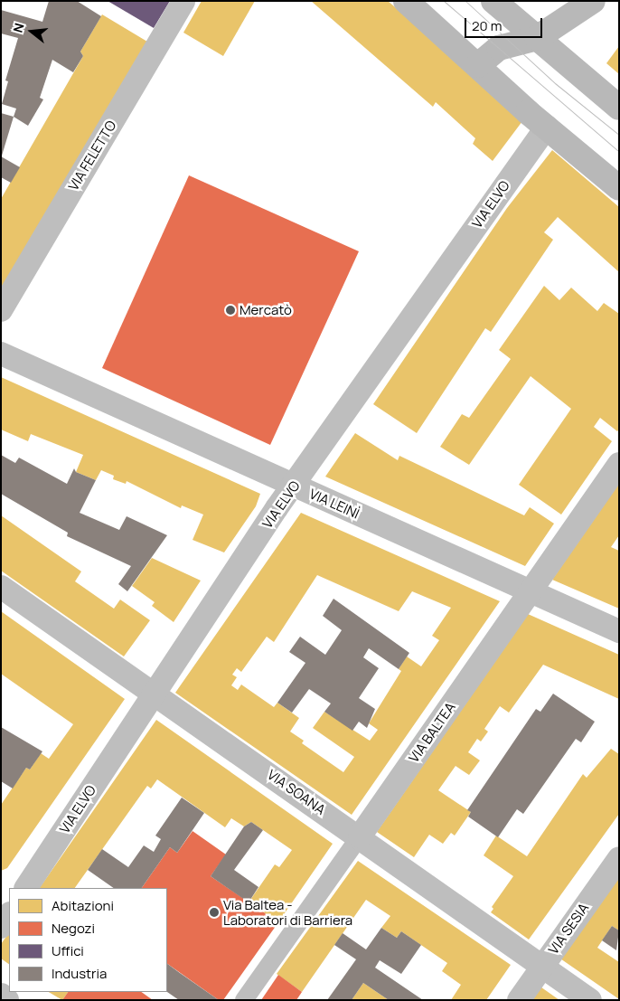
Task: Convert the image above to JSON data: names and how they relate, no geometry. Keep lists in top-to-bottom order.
{
  "streets": {
    "street": [
      "VIA FELETTO",
      "VIA ELVO",
      "VIA LEINÌ",
      "VIA BALTEA",
      "VIA SOANA",
      "VIA SESIA"
    ]
  },
  "crossings": [
    ["VIA ELVO", "VIA LEINÌ"],
    ["VIA ELVO", "VIA SOANA"],
    ["VIA LEINÌ", "VIA BALTEA"],
    ["VIA BALTEA", "VIA SOANA"],
    ["VIA SOANA", "VIA SESIA"]
  ],
  "places": ["Mercatò", "Via Baltea - Laboratori di Barriera"],
  "legend": [
    "Abitazioni",
    "Negozi",
    "Uffici",
    "Industria"
  ],
  "scale_bar": "20 m",
  "north": "left"
}
